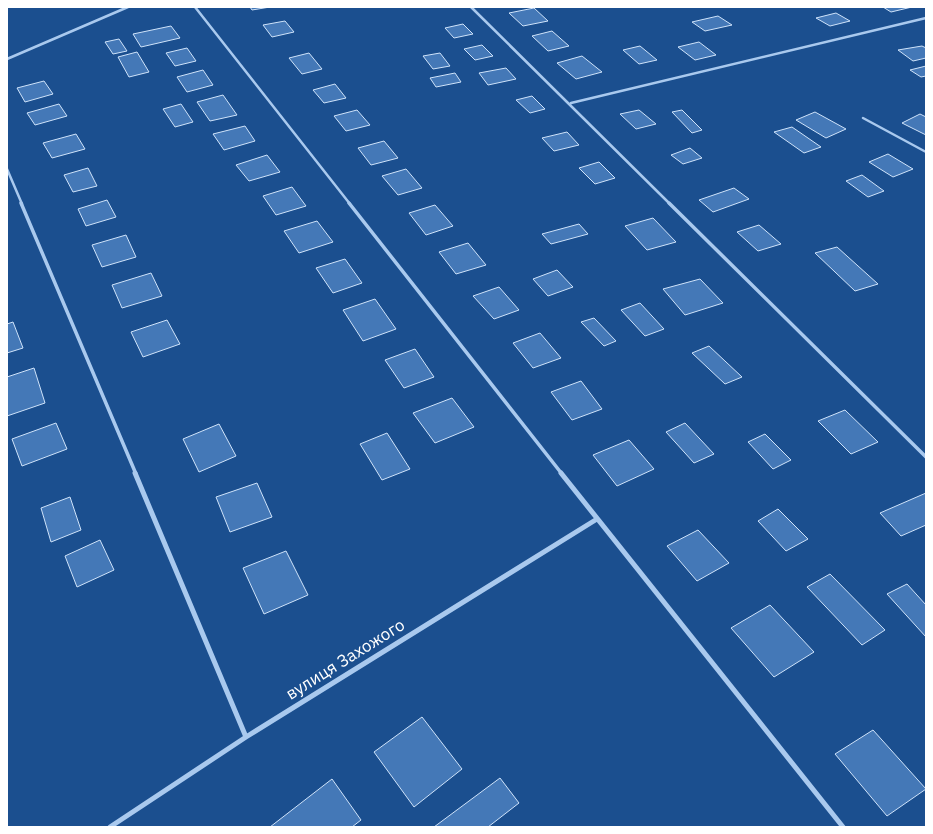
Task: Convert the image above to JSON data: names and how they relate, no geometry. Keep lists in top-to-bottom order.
{
  "streets": {
    "street": ["вулиця Захожого"]
  }
}
